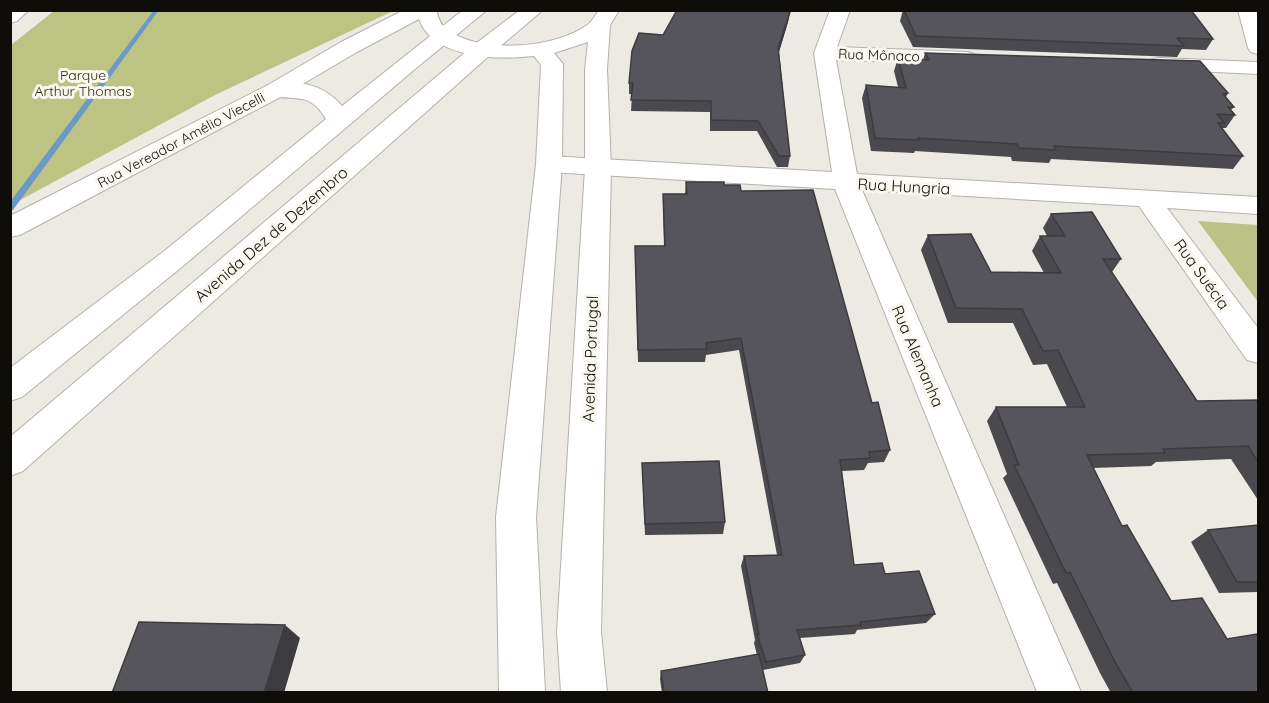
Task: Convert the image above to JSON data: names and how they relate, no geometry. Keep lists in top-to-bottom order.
{
  "streets": {
    "main road": ["Rua Vereador Amélio Viecelli", "Avenida Dez de Dezembro", "Avenida Portugal"],
    "street": [
      "Rua Mônaco",
      "Rua Hungria",
      "Rua Suécia",
      "Rua Alemanha"
    ]
  },
  "crossings": [
    ["Rua Mônaco", "Rua Alemanha"],
    ["Rua Vereador Amélio Viecelli", "Avenida Dez de Dezembro"],
    ["Rua Vereador Amélio Viecelli", "Avenida Portugal"],
    ["Rua Hungria", "Rua Suécia"],
    ["Rua Hungria", "Rua Alemanha"],
    ["Rua Hungria", "Avenida Portugal"]
  ],
  "parks": ["Parque Arthur Thomas"]
}
